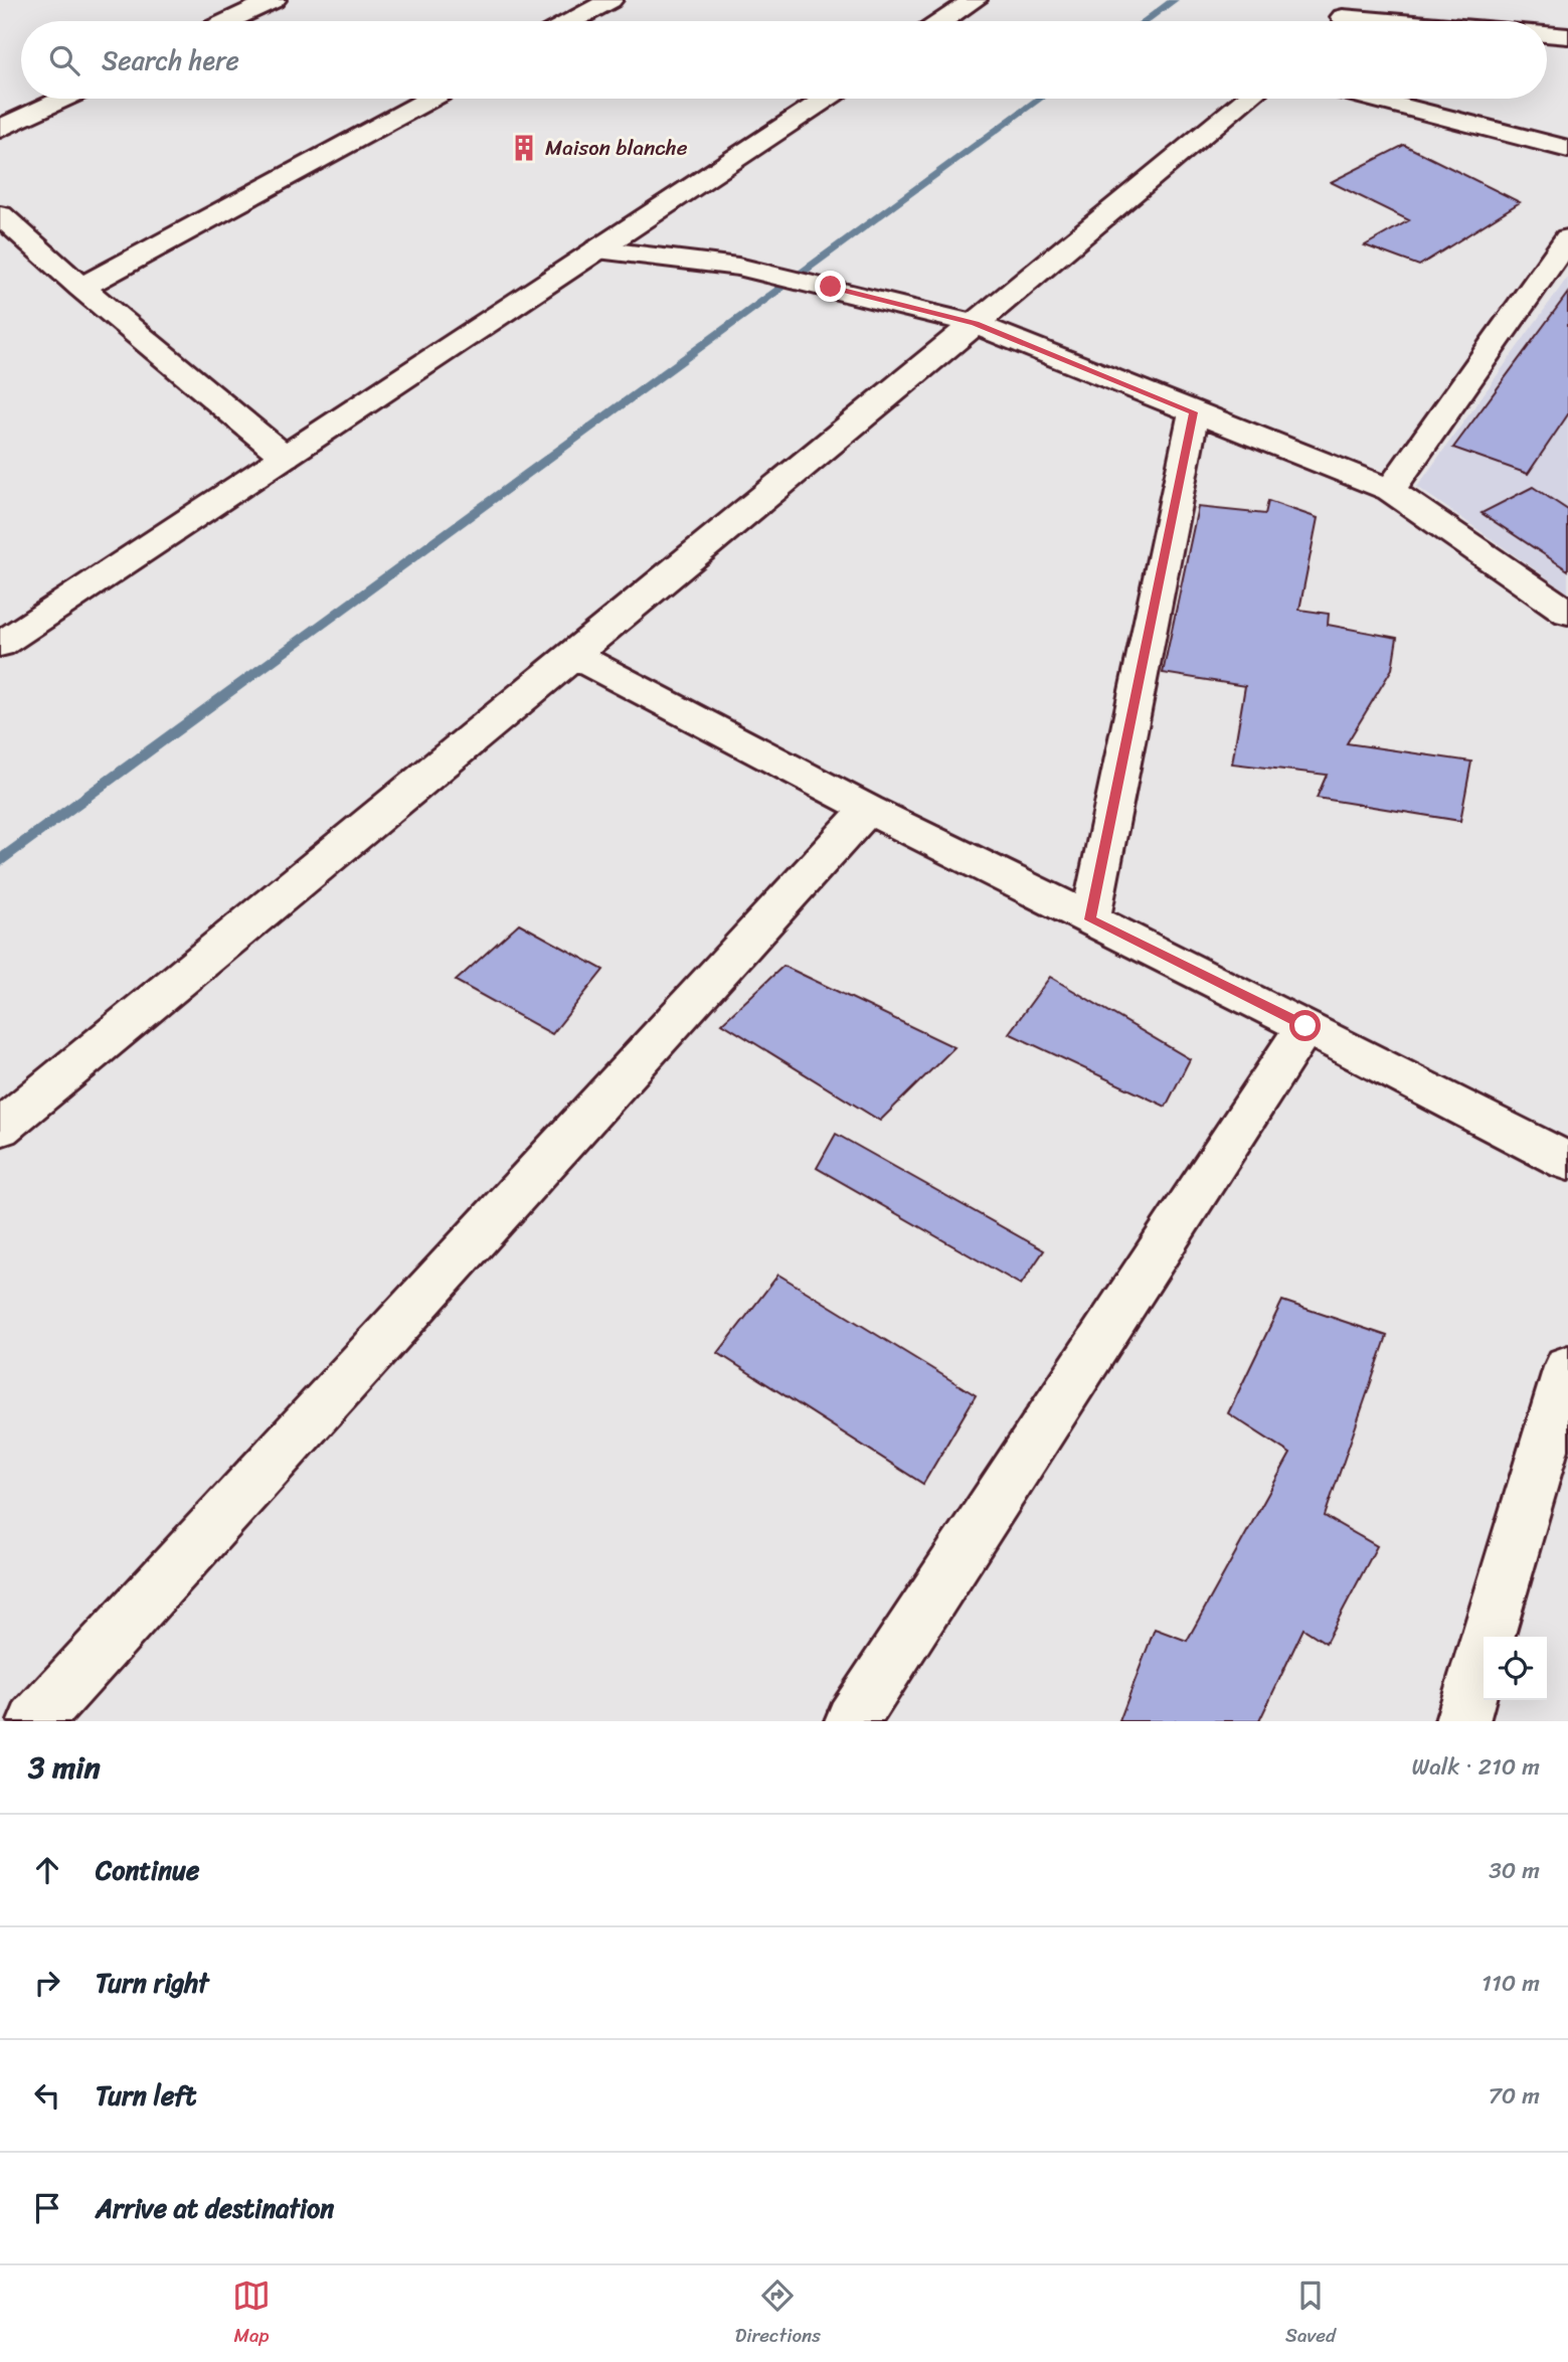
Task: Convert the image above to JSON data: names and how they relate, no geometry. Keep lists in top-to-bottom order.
{
  "places": {
    "building": ["Maison blanche"]
  },
  "page": {
    "search": "Search here",
    "heading": ["3 min", "Walk · 210 m"],
    "list": [
      ["Continue", "30 m"],
      ["Turn right", "110 m"],
      ["Turn left", "70 m"],
      "Arrive at destination"
    ],
    "nav": ["Map", "Directions", "Saved"]
  }
}
